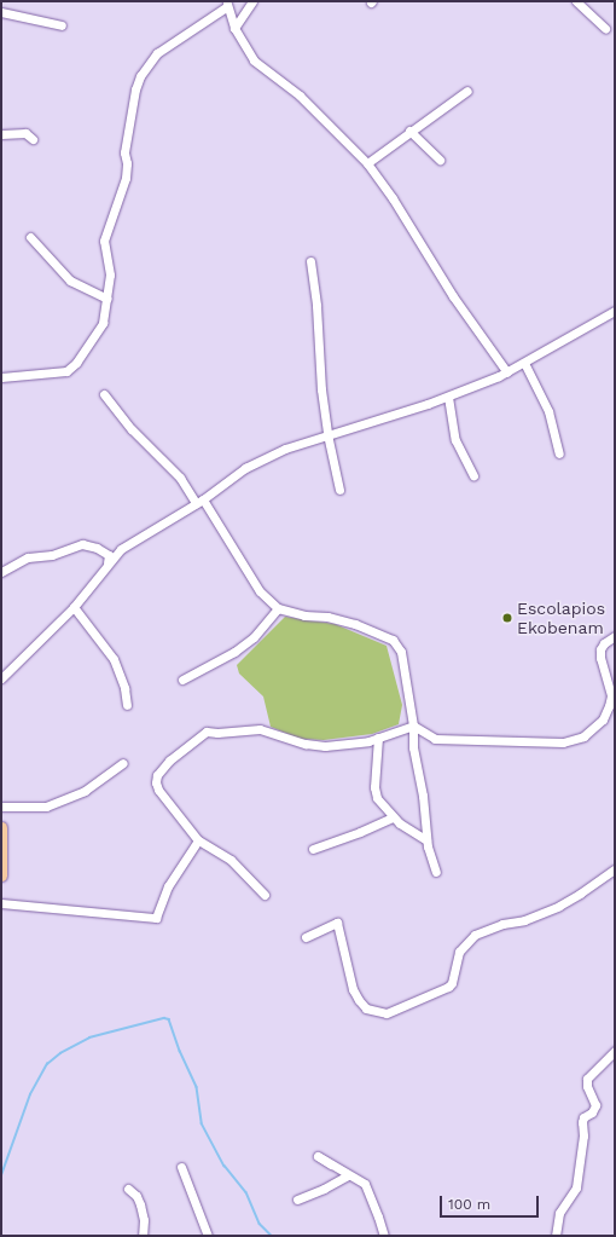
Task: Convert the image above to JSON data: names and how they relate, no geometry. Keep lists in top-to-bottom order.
{
  "places": ["Escolapios Ekobenam"],
  "scale_bar": "100 m"
}
